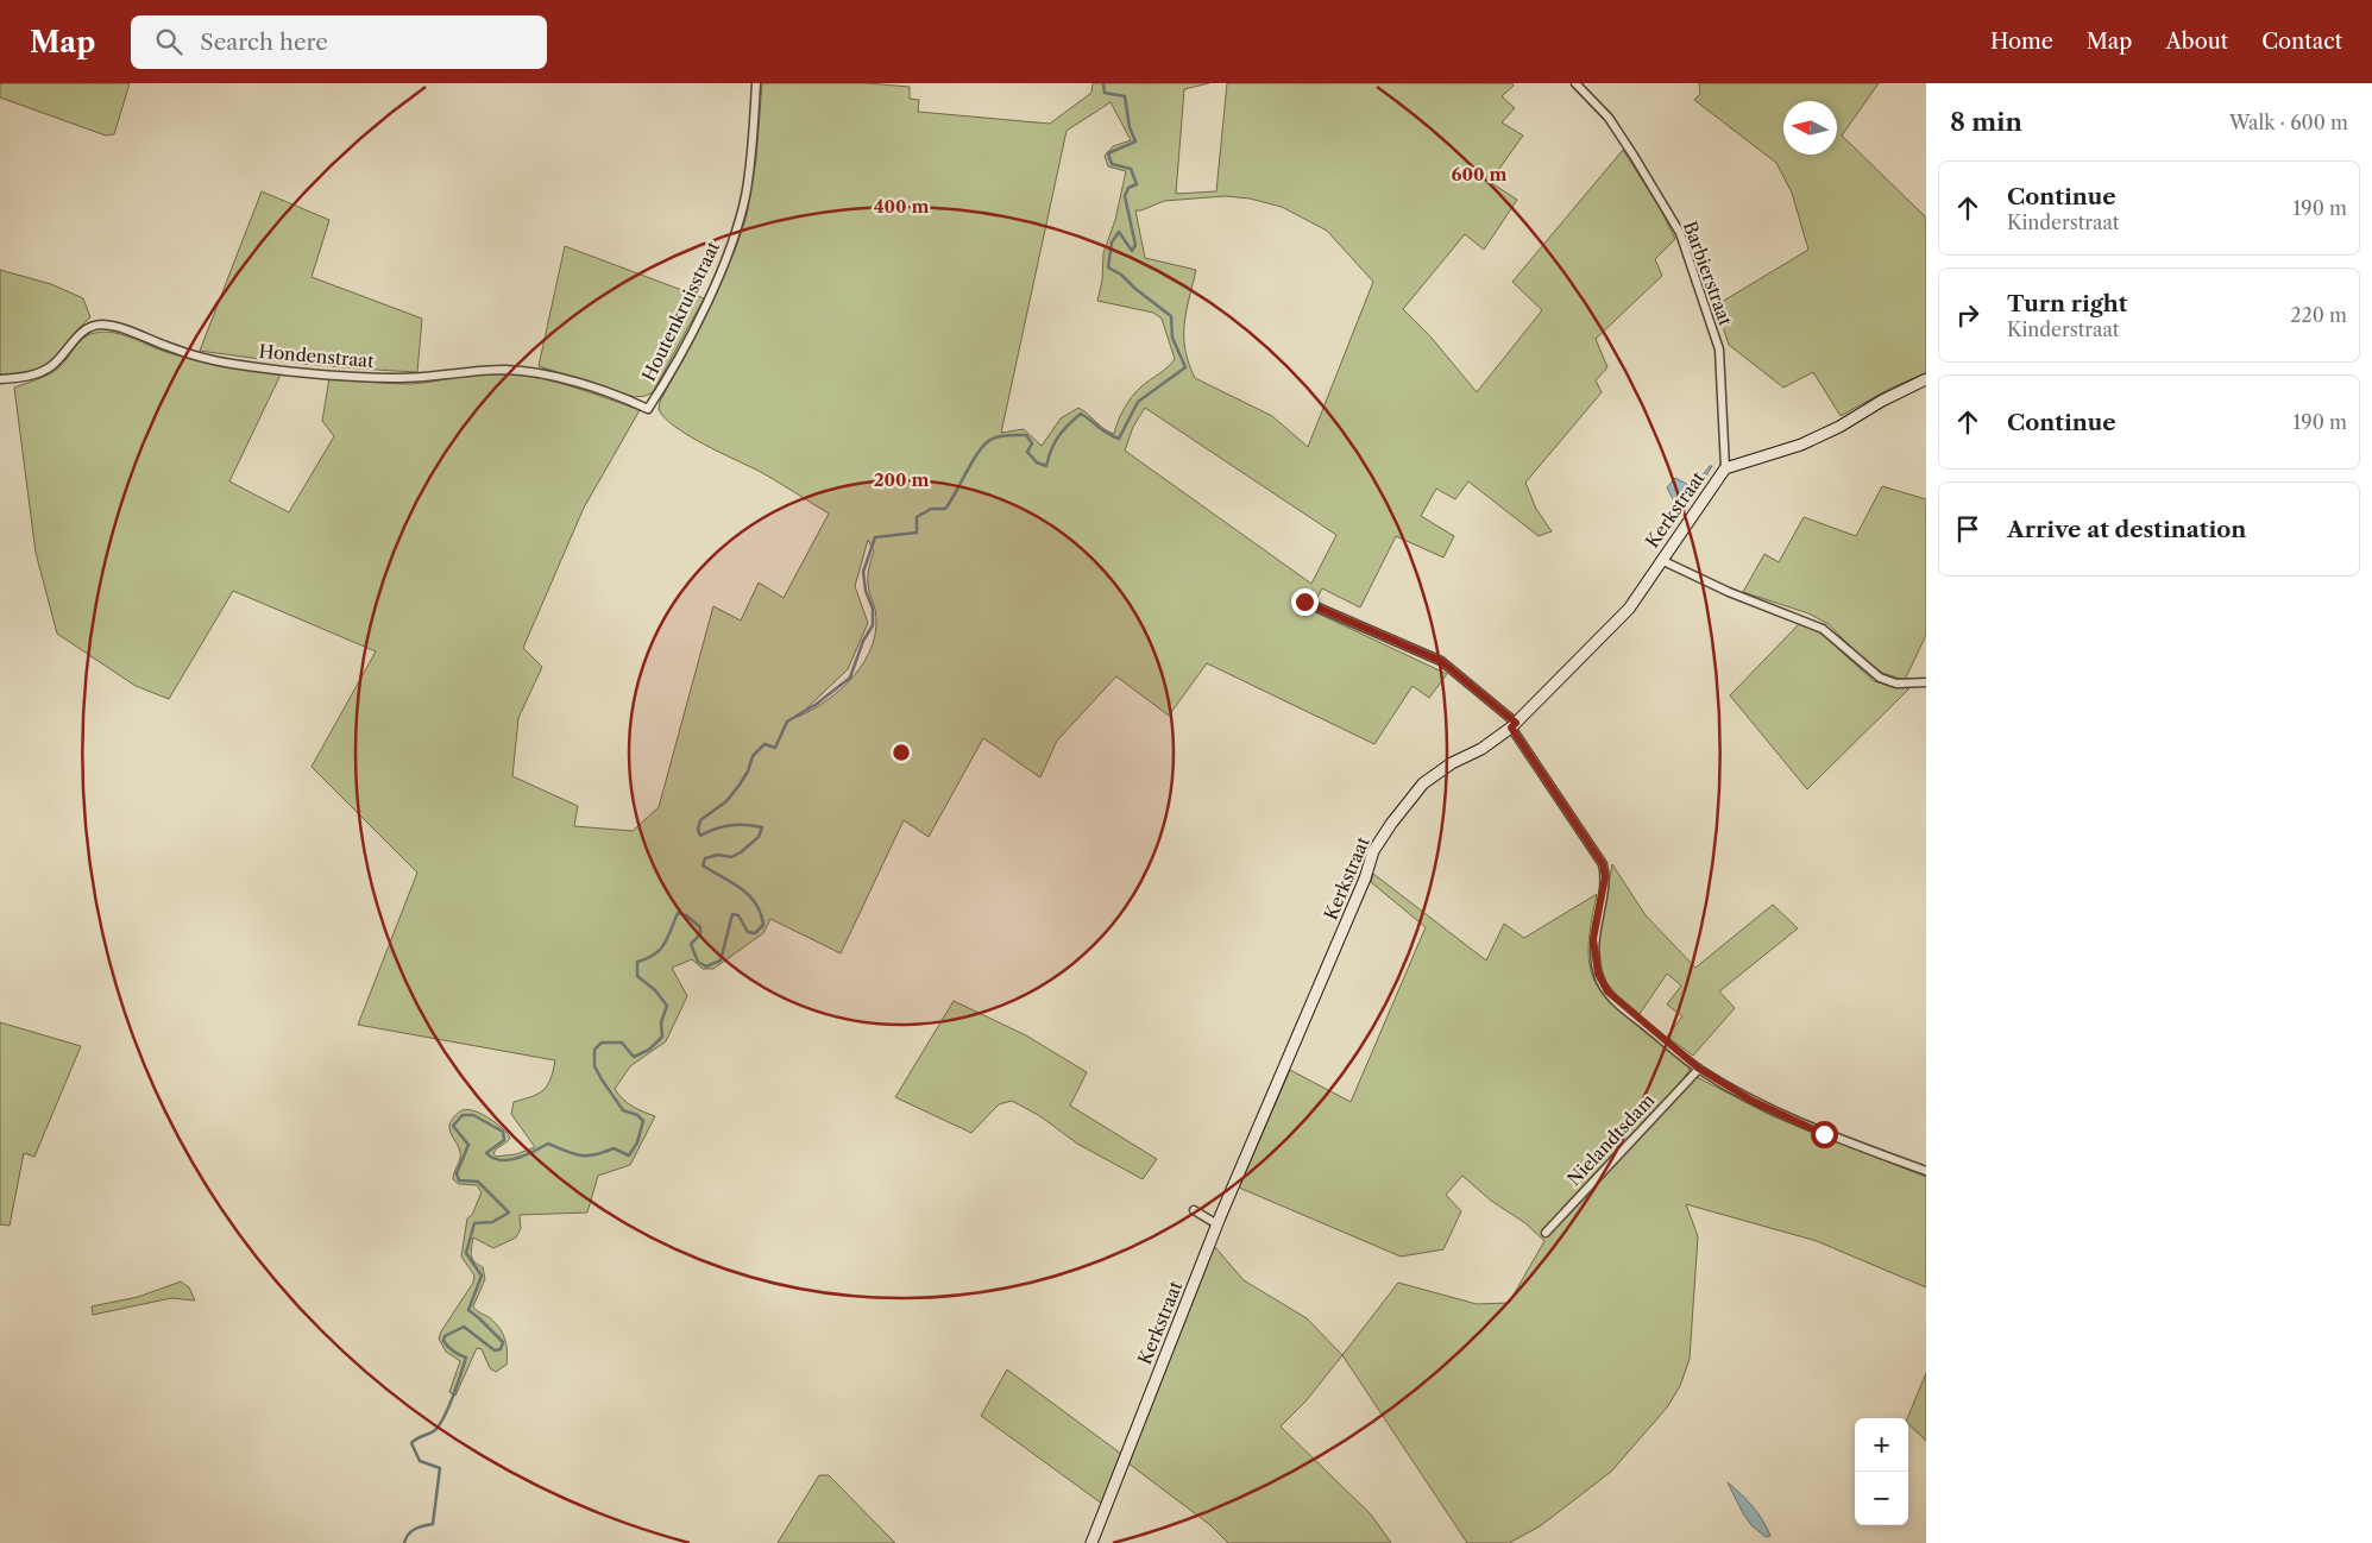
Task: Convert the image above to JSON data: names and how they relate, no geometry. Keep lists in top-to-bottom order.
{
  "streets": {
    "street": [
      "Barbierstraat",
      "Houtenkruisstraat",
      "Hondenstraat",
      "Kerkstraat",
      "Nielandtsdam"
    ]
  },
  "crossings": [
    ["Barbierstraat", "Kerkstraat"],
    ["Houtenkruisstraat", "Hondenstraat"]
  ],
  "north": "left",
  "page": {
    "header": "Map",
    "search": "Search here",
    "nav": [
      "Home",
      "Map",
      "About",
      "Contact"
    ],
    "heading": ["8 min", "Walk · 600 m"],
    "list": [
      ["Continue", "Kinderstraat", "190 m"],
      ["Turn right", "Kinderstraat", "220 m"],
      ["Continue", "190 m"],
      "Arrive at destination"
    ],
    "map_buttons": ["+", "−"]
  },
  "rings": ["600 m", "400 m", "200 m"]
}
